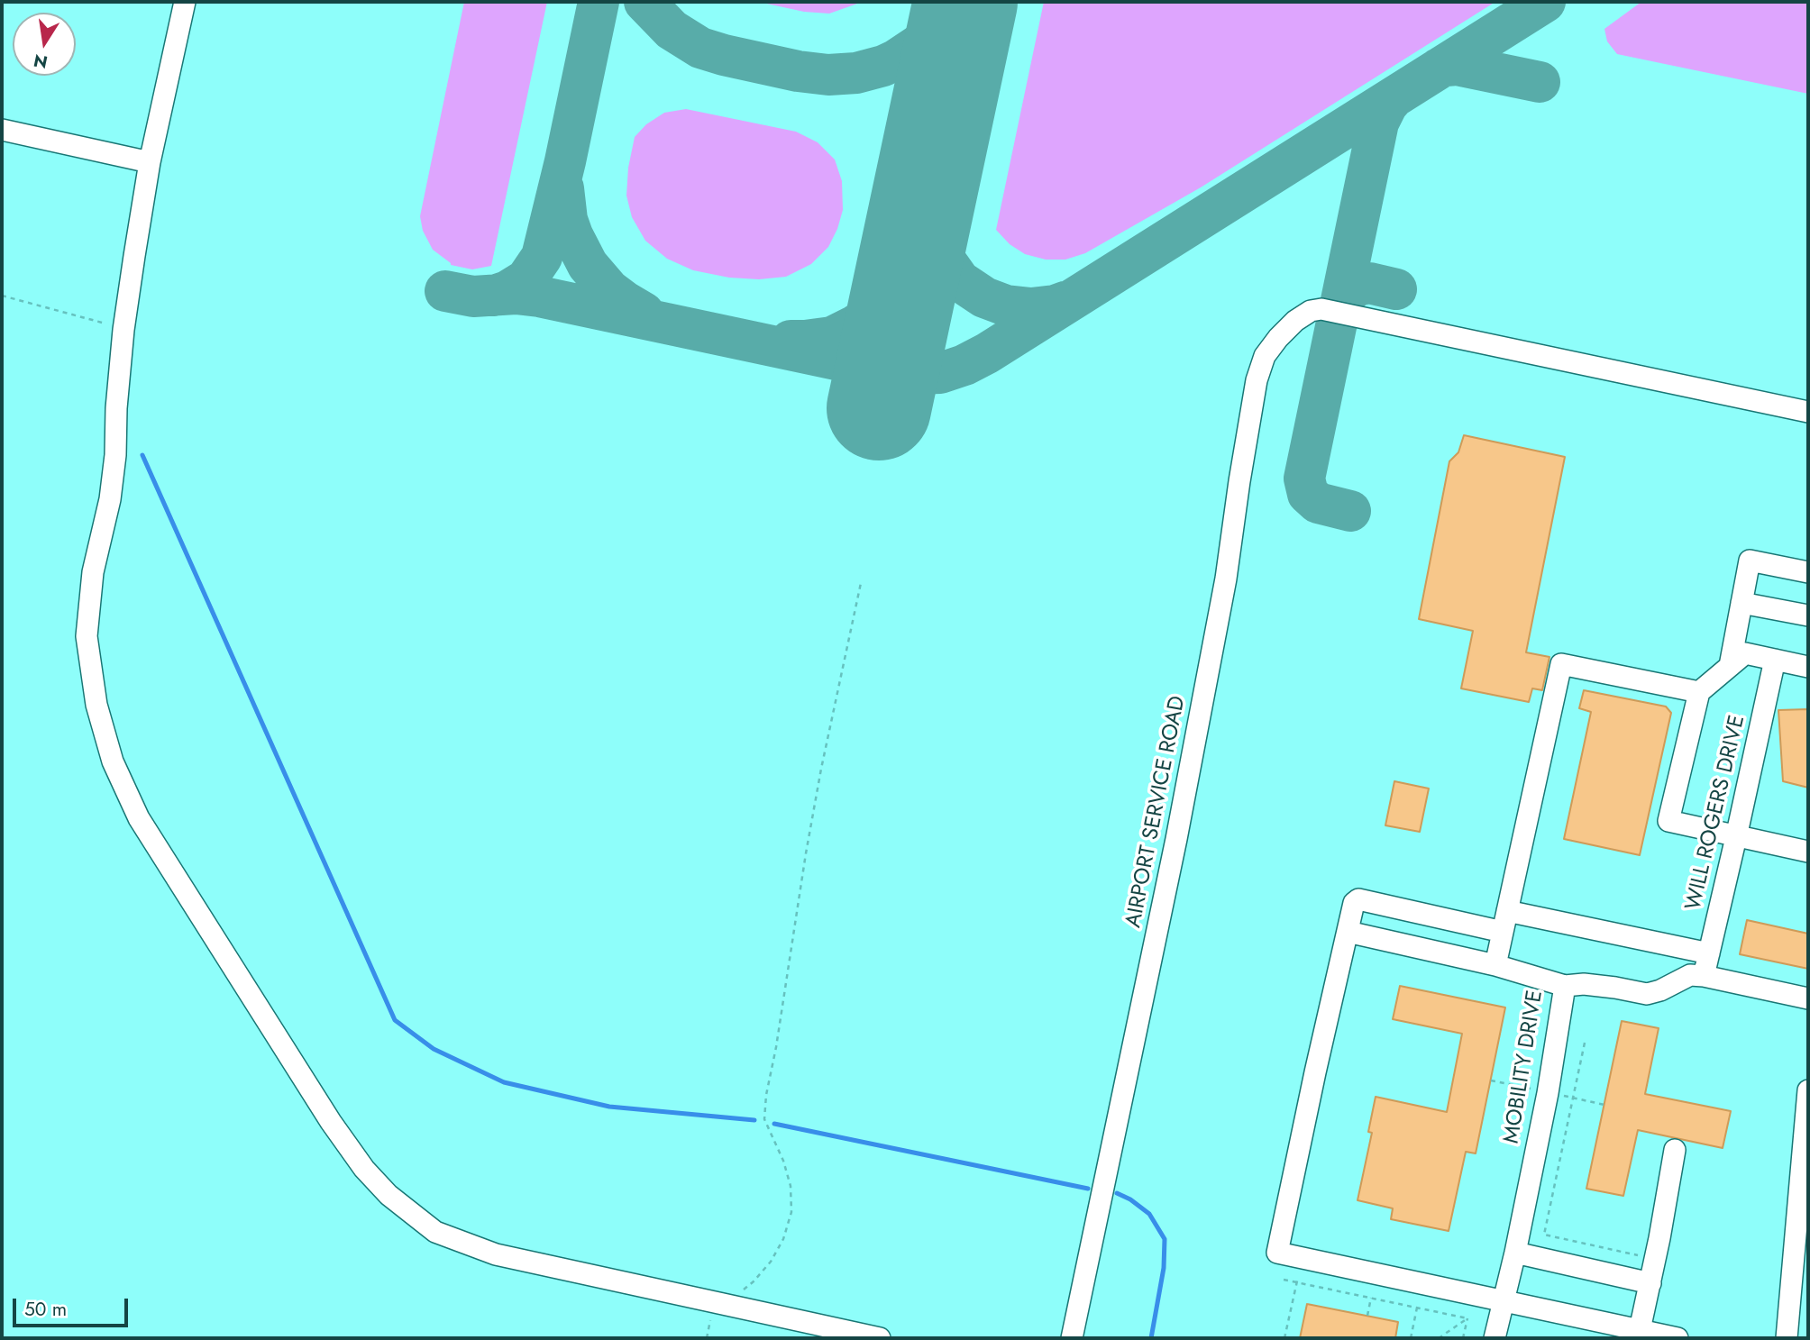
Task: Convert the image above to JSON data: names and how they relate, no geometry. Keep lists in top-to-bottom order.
{
  "streets": {
    "lane": ["AIRPORT SERVICE ROAD", "WILL ROGERS DRIVE", "MOBILITY DRIVE"]
  },
  "scale_bar": "50 m",
  "north": "bottom"
}
